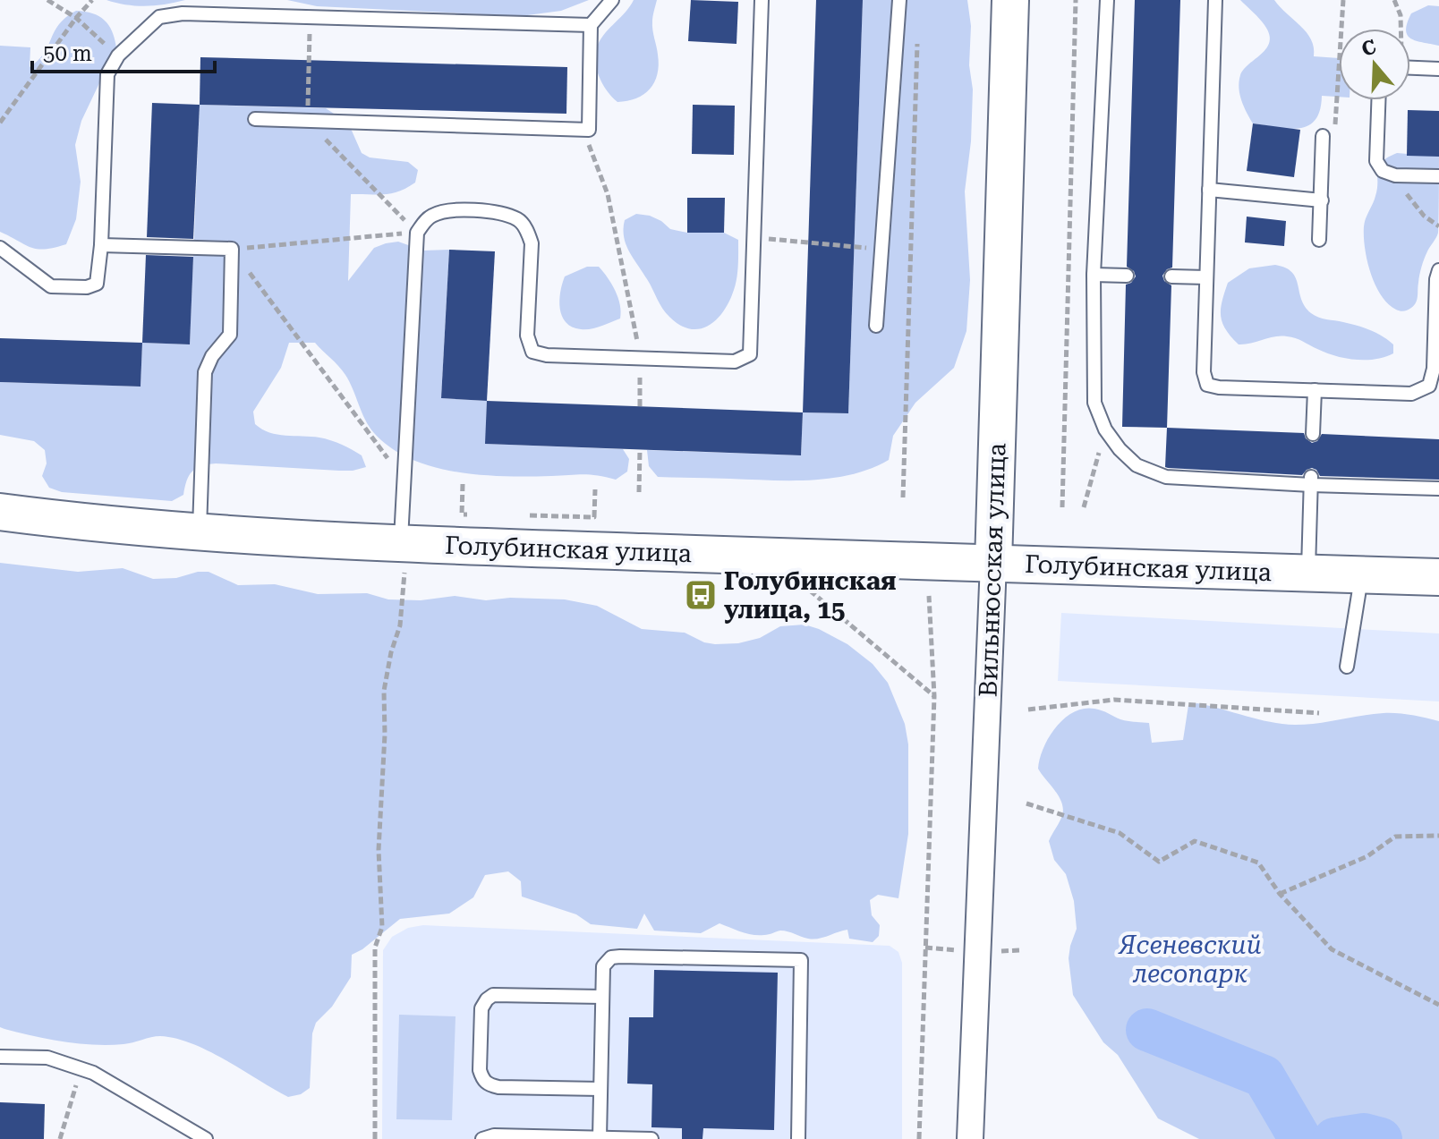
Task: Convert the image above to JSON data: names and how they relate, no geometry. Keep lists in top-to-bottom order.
{
  "streets": {
    "street": ["Голубинская улица", "Вильнюсская улица"]
  },
  "crossings": [
    ["Голубинская улица", "Вильнюсская улица"]
  ],
  "parks": ["Ясеневский лесопарк"],
  "places": {
    "bus stop": ["Голубинская улица, 15"]
  },
  "scale_bar": "50 m",
  "north": "top"
}
